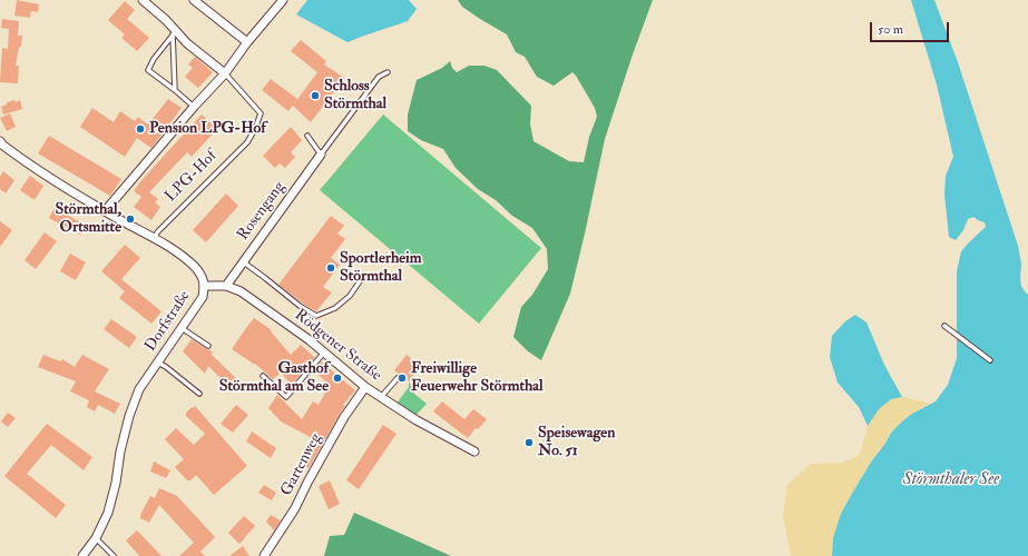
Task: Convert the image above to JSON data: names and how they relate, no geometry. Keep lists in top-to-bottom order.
{
  "streets": {
    "street": [
      "Rosengang",
      "Dorfstraße",
      "Rödgener Straße",
      "Gartenweg"
    ],
    "lane": ["LPG-Hof"]
  },
  "crossings": [
    ["LPG-Hof", "Dorfstraße"],
    ["Rosengang", "Rödgener Straße"],
    ["Dorfstraße", "Rödgener Straße"],
    ["Rödgener Straße", "Gartenweg"]
  ],
  "water": ["Störmthaler See"],
  "places": [
    "Schloss Störmthal",
    "Pension LPG-Hof",
    "Störmthal, Ortsmitte",
    "Sportlerheim Störmthal",
    "Gasthof Störmthal am See",
    "Freiwillige Feuerwehr Störmthal",
    "Speisewagen No. 51"
  ],
  "scale_bar": "50 m"
}
